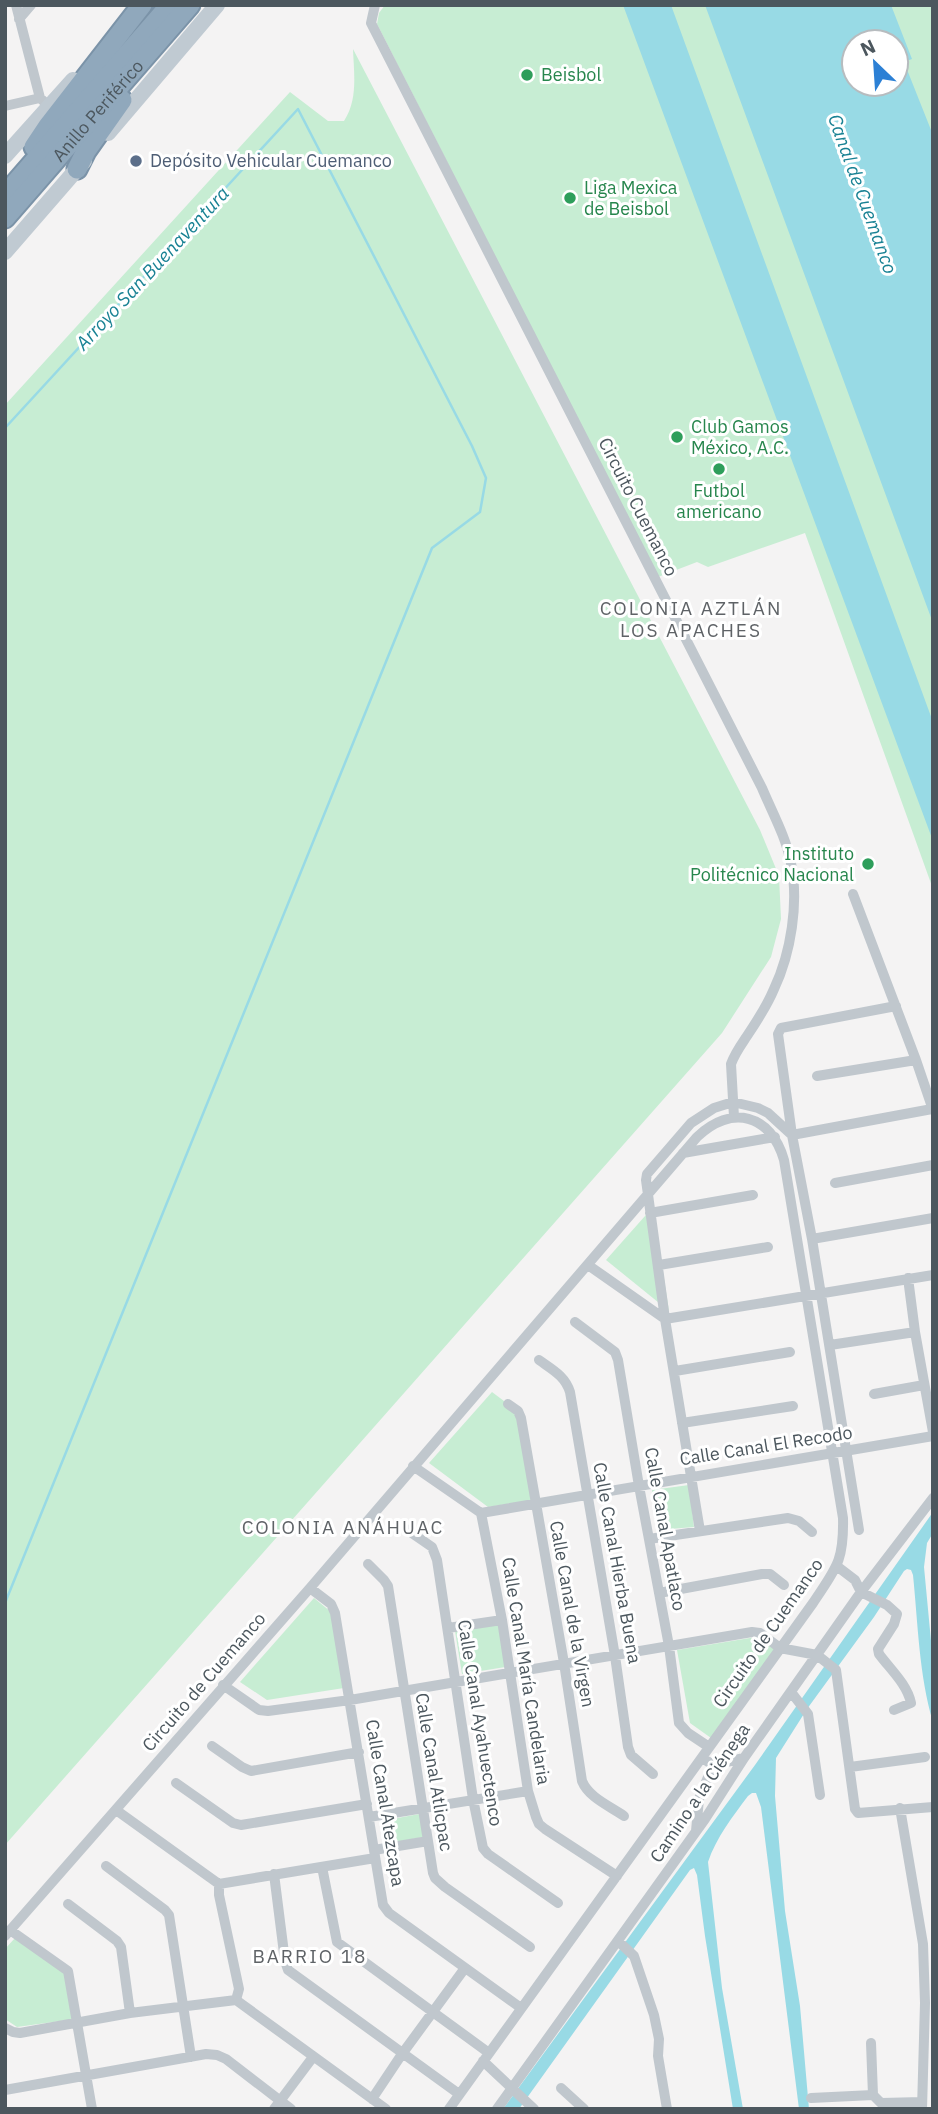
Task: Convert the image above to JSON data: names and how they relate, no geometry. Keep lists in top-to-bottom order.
{
  "streets": {
    "highway": ["Anillo Periférico"],
    "street": [
      "Circuito Cuemanco",
      "Calle Canal El Recodo",
      "Calle Canal Apatlaco",
      "Calle Canal Hierba Buena",
      "Calle Canal de la Virgen",
      "Circuito de Cuemanco",
      "Calle Canal María Candelaria",
      "Calle Canal Ayahuectenco",
      "Calle Canal Atlicpac",
      "Camino a la Ciénega",
      "Calle Canal Atezcapa"
    ]
  },
  "crossings": [
    ["Circuito Cuemanco", "Circuito de Cuemanco"],
    ["Calle Canal El Recodo", "Calle Canal Apatlaco"],
    ["Calle Canal El Recodo", "Calle Canal Hierba Buena"],
    ["Calle Canal El Recodo", "Calle Canal de la Virgen"],
    ["Calle Canal El Recodo", "Circuito de Cuemanco"],
    ["Calle Canal El Recodo", "Calle Canal María Candelaria"],
    ["Calle Canal Apatlaco", "Circuito de Cuemanco"],
    ["Circuito de Cuemanco", "Calle Canal María Candelaria"],
    ["Circuito de Cuemanco", "Calle Canal Atezcapa"]
  ],
  "districts": ["COLONIA AZTLÁN LOS APACHES", "COLONIA ANÁHUAC", "BARRIO 18"],
  "water": ["Canal de Cuemanco", "Arroyo San Buenaventura"],
  "places": [
    "Beisbol",
    "Depósito Vehicular Cuemanco",
    "Liga Mexica de Beisbol",
    "Club Gamos México, A.C.",
    "Futbol americano",
    "Instituto Politécnico Nacional"
  ],
  "north": "top left"
}
